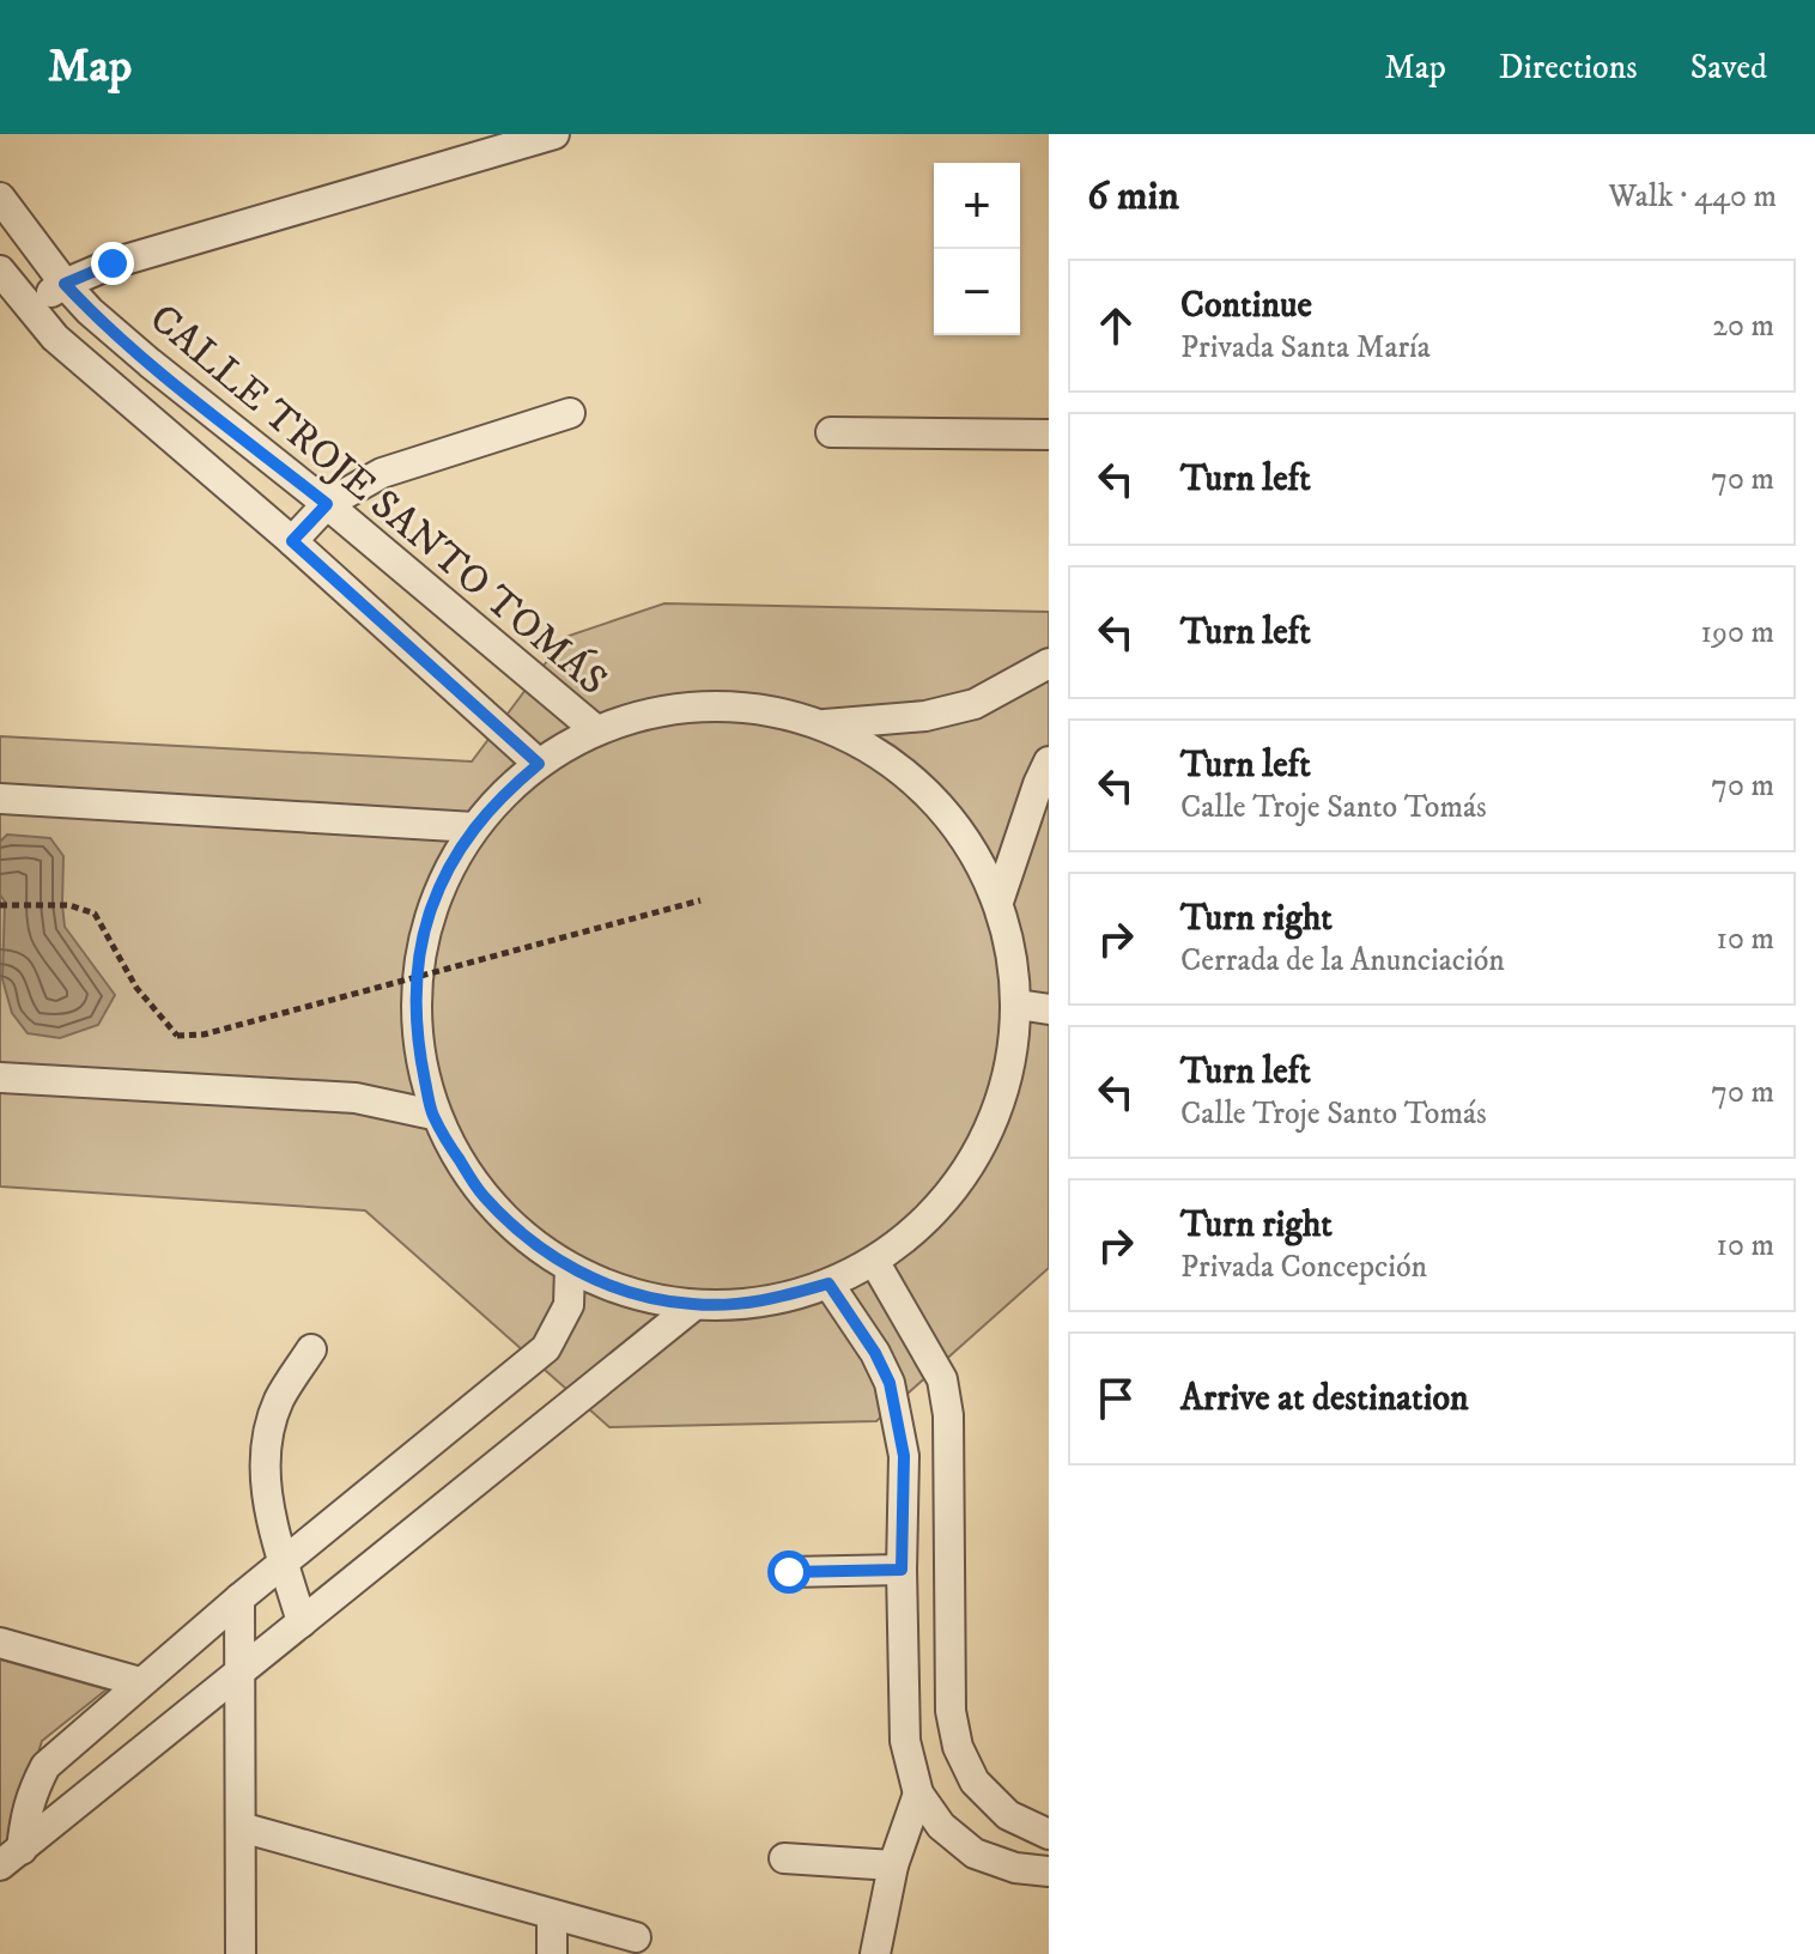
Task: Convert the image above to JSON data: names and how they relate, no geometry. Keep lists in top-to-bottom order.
{
  "streets": {
    "street": ["CALLE TROJE SANTO TOMÁS"]
  },
  "page": {
    "header": "Map",
    "nav": ["Map", "Directions", "Saved"],
    "heading": ["6 min", "Walk · 440 m"],
    "map_buttons": ["+", "−"],
    "list": [
      ["Continue", "Privada Santa María", "20 m"],
      ["Turn left", "70 m"],
      ["Turn left", "190 m"],
      ["Turn left", "Calle Troje Santo Tomás", "70 m"],
      ["Turn right", "Cerrada de la Anunciación", "10 m"],
      ["Turn left", "Calle Troje Santo Tomás", "70 m"],
      ["Turn right", "Privada Concepción", "10 m"],
      "Arrive at destination"
    ]
  }
}
